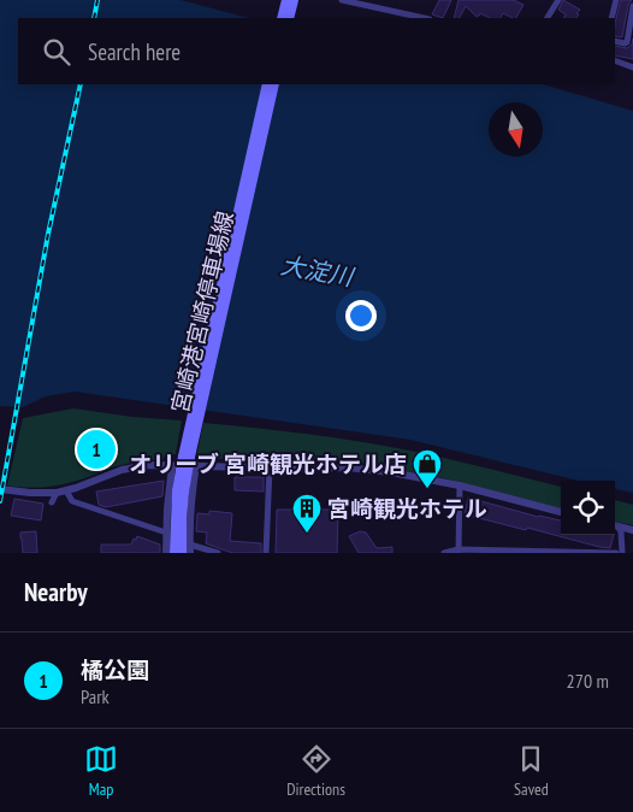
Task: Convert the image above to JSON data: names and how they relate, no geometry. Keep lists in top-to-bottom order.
{
  "streets": {
    "main road": ["宮崎港宮崎停車場線"]
  },
  "water": ["大淀川"],
  "places": {
    "shop": ["オリーブ 宮崎観光ホテル店"],
    "building": ["宮崎観光ホテル"]
  },
  "north": "bottom",
  "page": {
    "search": "Search here",
    "pins": "1",
    "heading": "Nearby",
    "list": [
      {
        "mark": "1",
        "name": "橘公園",
        "note": "Park",
        "value": "270 m"
      }
    ],
    "nav": ["Map", "Directions", "Saved"]
  }
}
